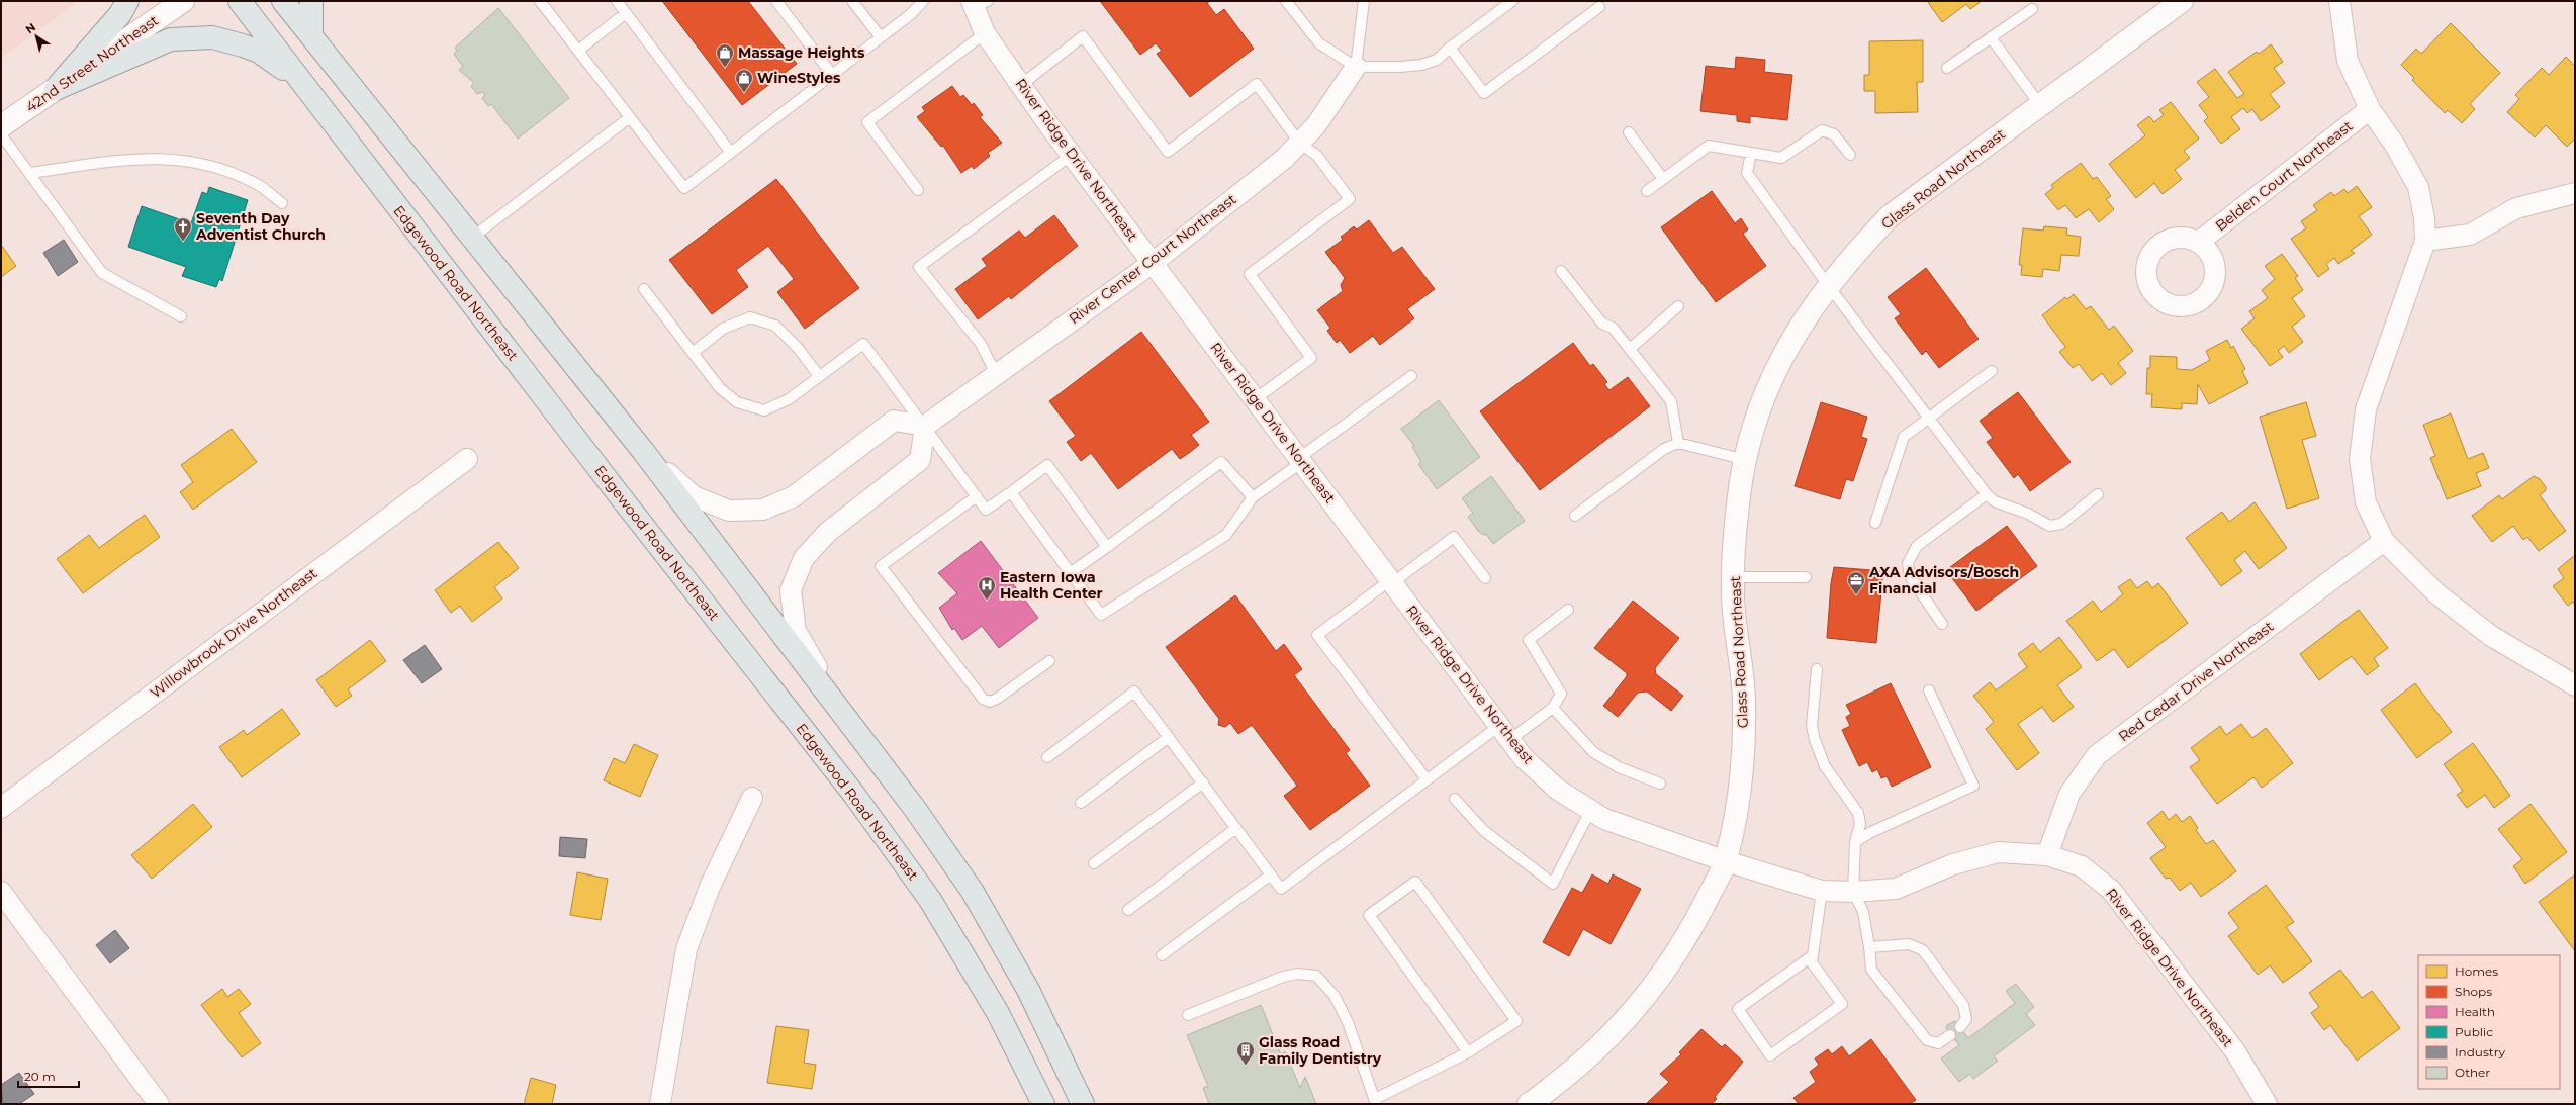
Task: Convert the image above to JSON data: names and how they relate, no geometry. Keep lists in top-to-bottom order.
{
  "streets": {
    "main road": ["Edgewood Road Northeast"],
    "street": [
      "42nd Street Northeast",
      "River Ridge Drive Northeast",
      "Belden Court Northeast",
      "Glass Road Northeast",
      "River Center Court Northeast",
      "Willowbrook Drive Northeast",
      "Red Cedar Drive Northeast"
    ]
  },
  "crossings": [
    ["River Ridge Drive Northeast", "Glass Road Northeast"],
    ["River Ridge Drive Northeast", "River Center Court Northeast"],
    ["River Ridge Drive Northeast", "Red Cedar Drive Northeast"]
  ],
  "places": {
    "shop": ["Massage Heights", "WineStyles"],
    "church": ["Seventh Day Adventist Church"],
    "office": ["AXA Advisors/Bosch Financial"],
    "hospital": ["Eastern Iowa Health Center"],
    "building": ["Glass Road Family Dentistry"]
  },
  "legend": [
    "Homes",
    "Shops",
    "Health",
    "Public",
    "Industry",
    "Other"
  ],
  "scale_bar": "20 m",
  "north": "top left"
}
